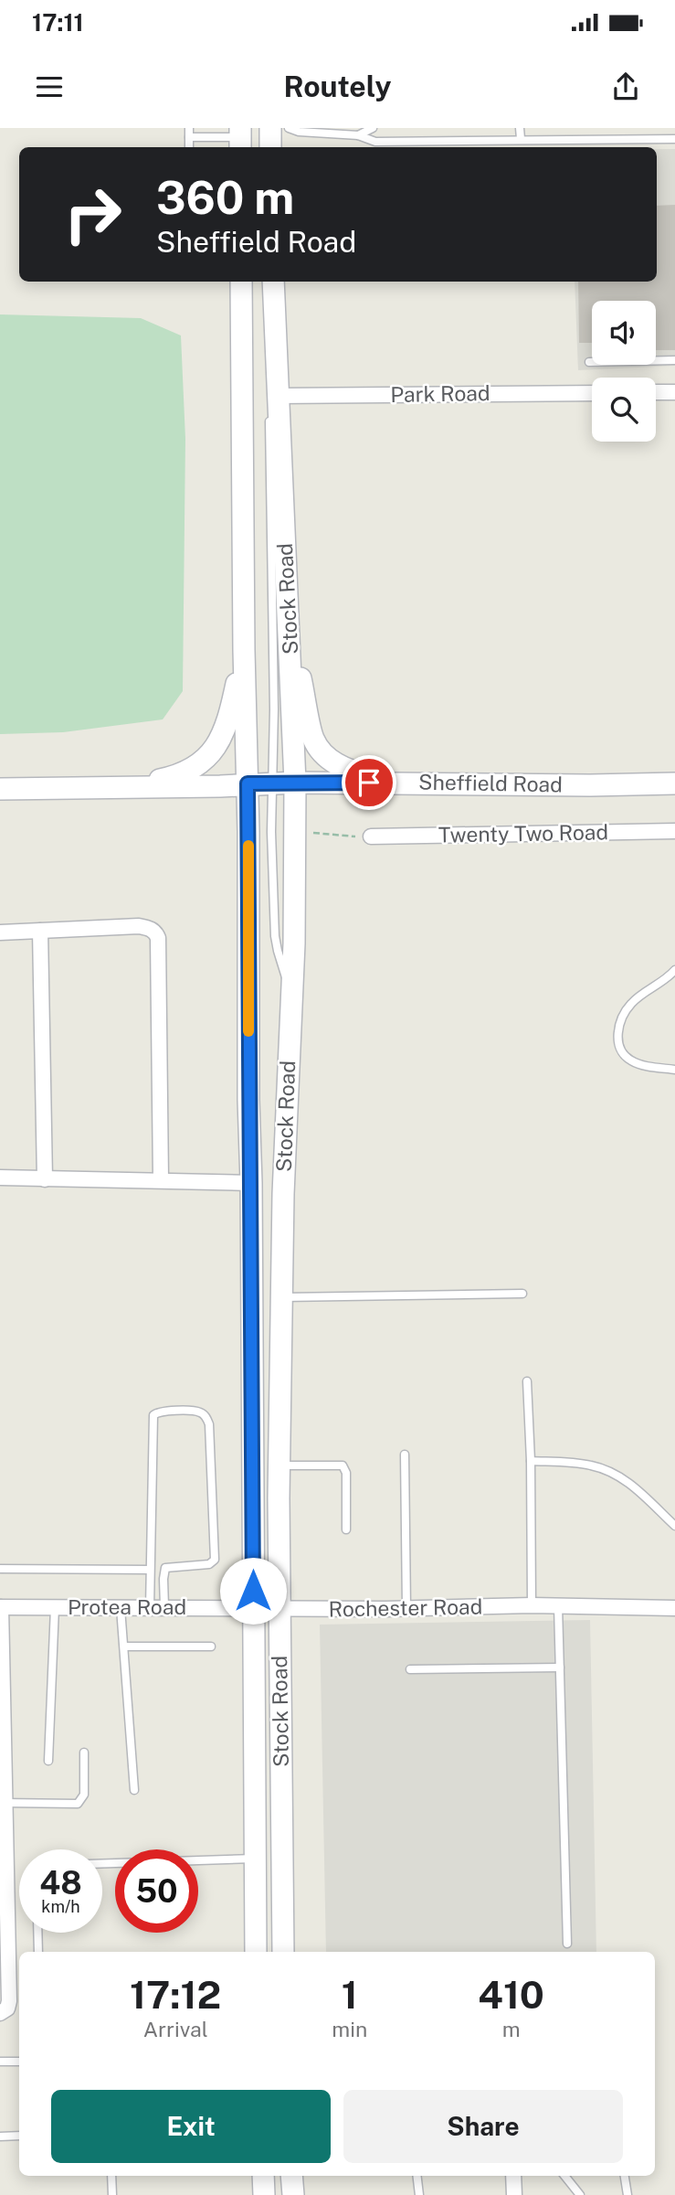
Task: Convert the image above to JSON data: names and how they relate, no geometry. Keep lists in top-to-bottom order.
{
  "streets": {
    "main road": ["Stock Road", "Sheffield Road"],
    "street": [
      "Park Road",
      "Twenty Two Road",
      "Protea Road",
      "Rochester Road"
    ]
  },
  "crossings": [
    ["Park Road", "Stock Road"],
    ["Stock Road", "Sheffield Road"],
    ["Stock Road", "Protea Road"],
    ["Stock Road", "Rochester Road"],
    ["Protea Road", "Rochester Road"]
  ],
  "page": {
    "status": "17:11",
    "header": "Routely",
    "turn": ["360 m", "Sheffield Road"],
    "speed": "48 km/h",
    "limit": "50",
    "eta": [
      "17:12",
      "Arrival",
      "1",
      "min",
      "410",
      "m"
    ],
    "buttons": ["Exit", "Share"]
  }
}
